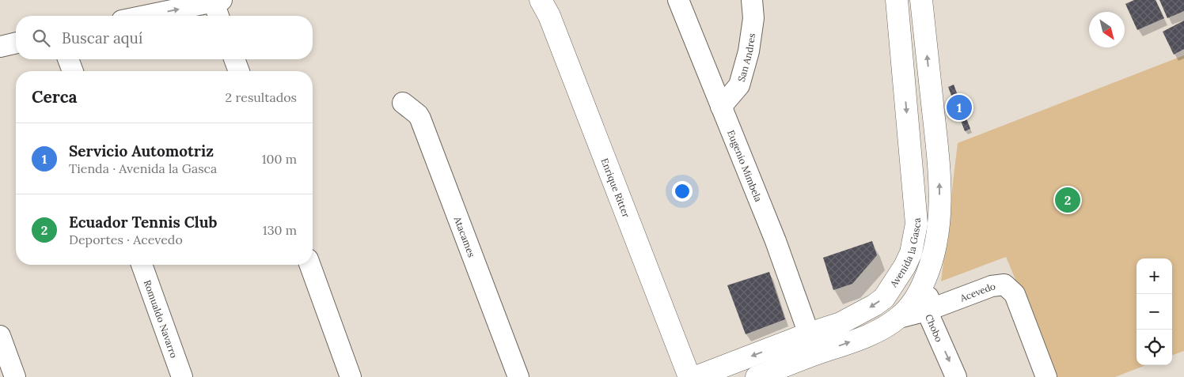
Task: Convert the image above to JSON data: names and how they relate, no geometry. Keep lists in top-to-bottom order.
{
  "streets": {
    "main road": ["Enrique Ritter", "Avenida la Gasca"],
    "street": [
      "San Andres",
      "Eugenio Mimbela",
      "Atacames",
      "Acevedo",
      "Romualdo Navarro",
      "Chobo"
    ]
  },
  "crossings": [
    ["San Andres", "Eugenio Mimbela"],
    ["Eugenio Mimbela", "Avenida la Gasca"],
    ["Acevedo", "Chobo"]
  ],
  "one_way": ["Avenida la Gasca", "Chobo"],
  "north": "bottom right",
  "page": {
    "search": "Buscar aquí",
    "heading": ["Cerca", "2 resultados"],
    "pins": ["1", "2"],
    "list": [
      {
        "mark": "1",
        "name": "Servicio Automotriz",
        "note": "Tienda · Avenida la Gasca",
        "value": "100 m"
      },
      {
        "mark": "2",
        "name": "Ecuador Tennis Club",
        "note": "Deportes · Acevedo",
        "value": "130 m"
      }
    ],
    "map_buttons": ["+", "−"]
  }
}
